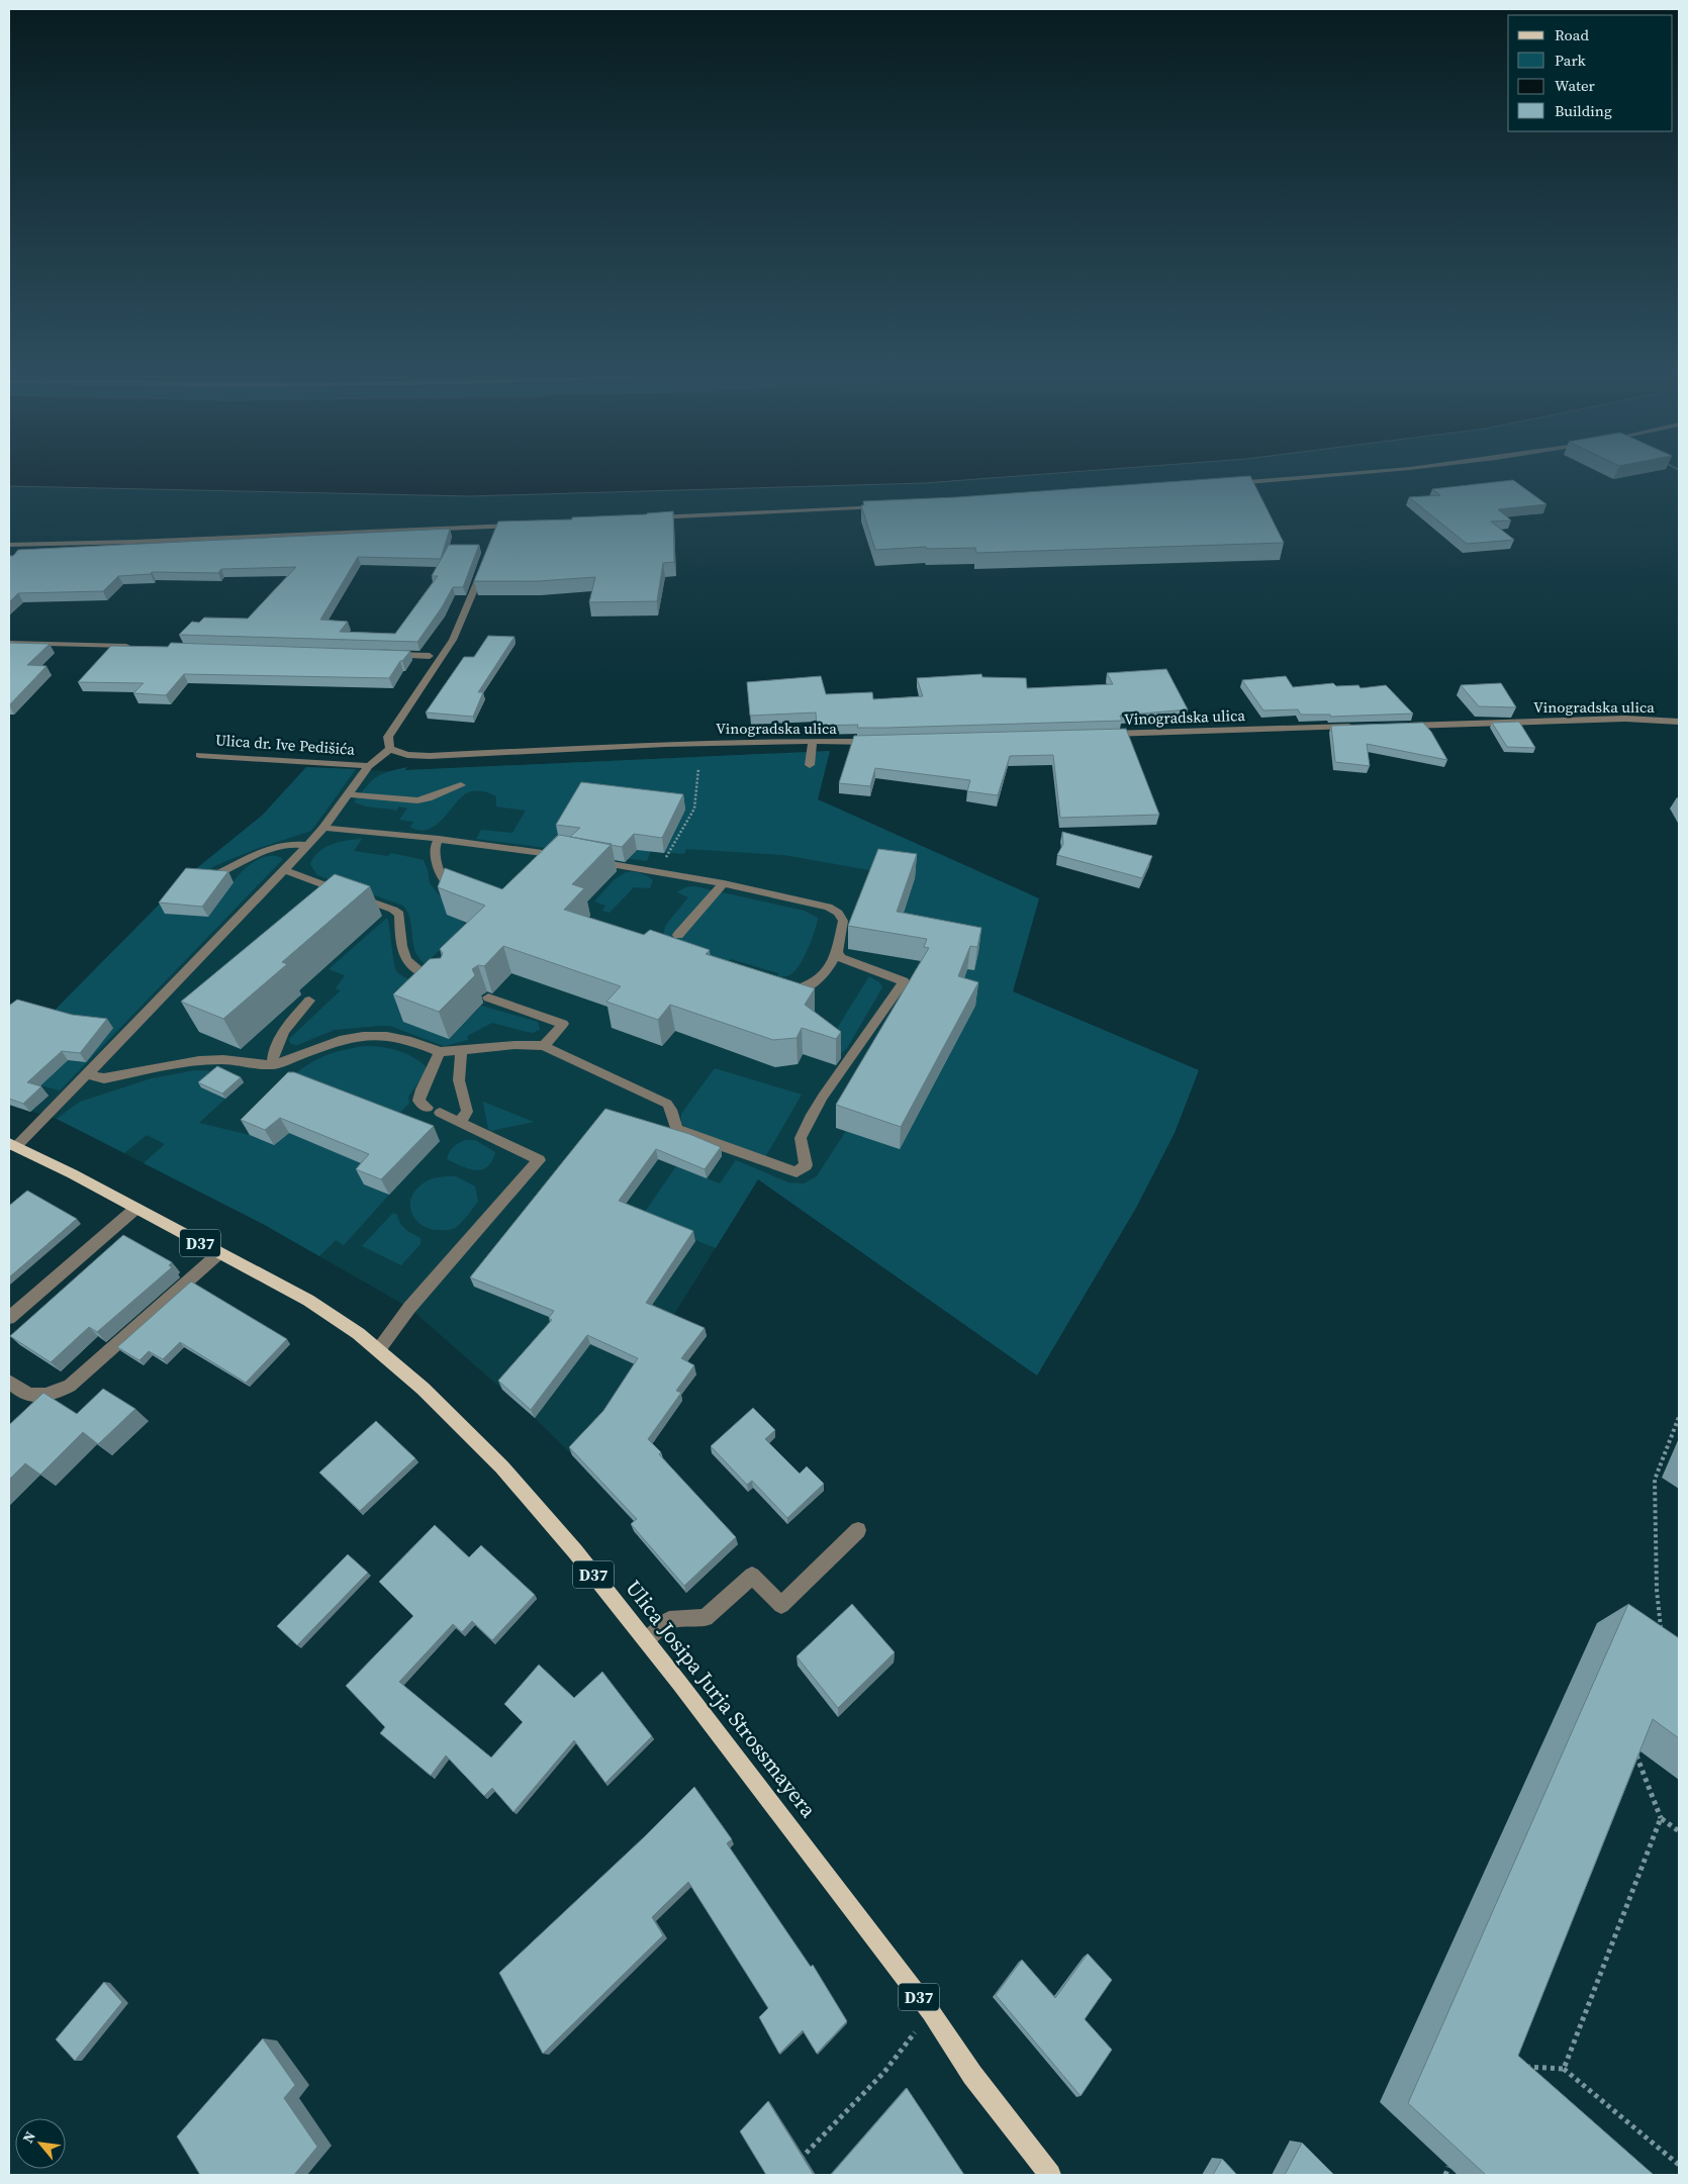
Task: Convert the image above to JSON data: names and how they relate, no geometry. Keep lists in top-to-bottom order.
{
  "streets": {
    "main road": ["D37", "Ulica Josipa Jurja Strossmayera"],
    "street": ["Vinogradska ulica", "Ulica dr. Ive Pedišića"]
  },
  "legend": [
    "Road",
    "Park",
    "Water",
    "Building"
  ],
  "north": "top left"
}
